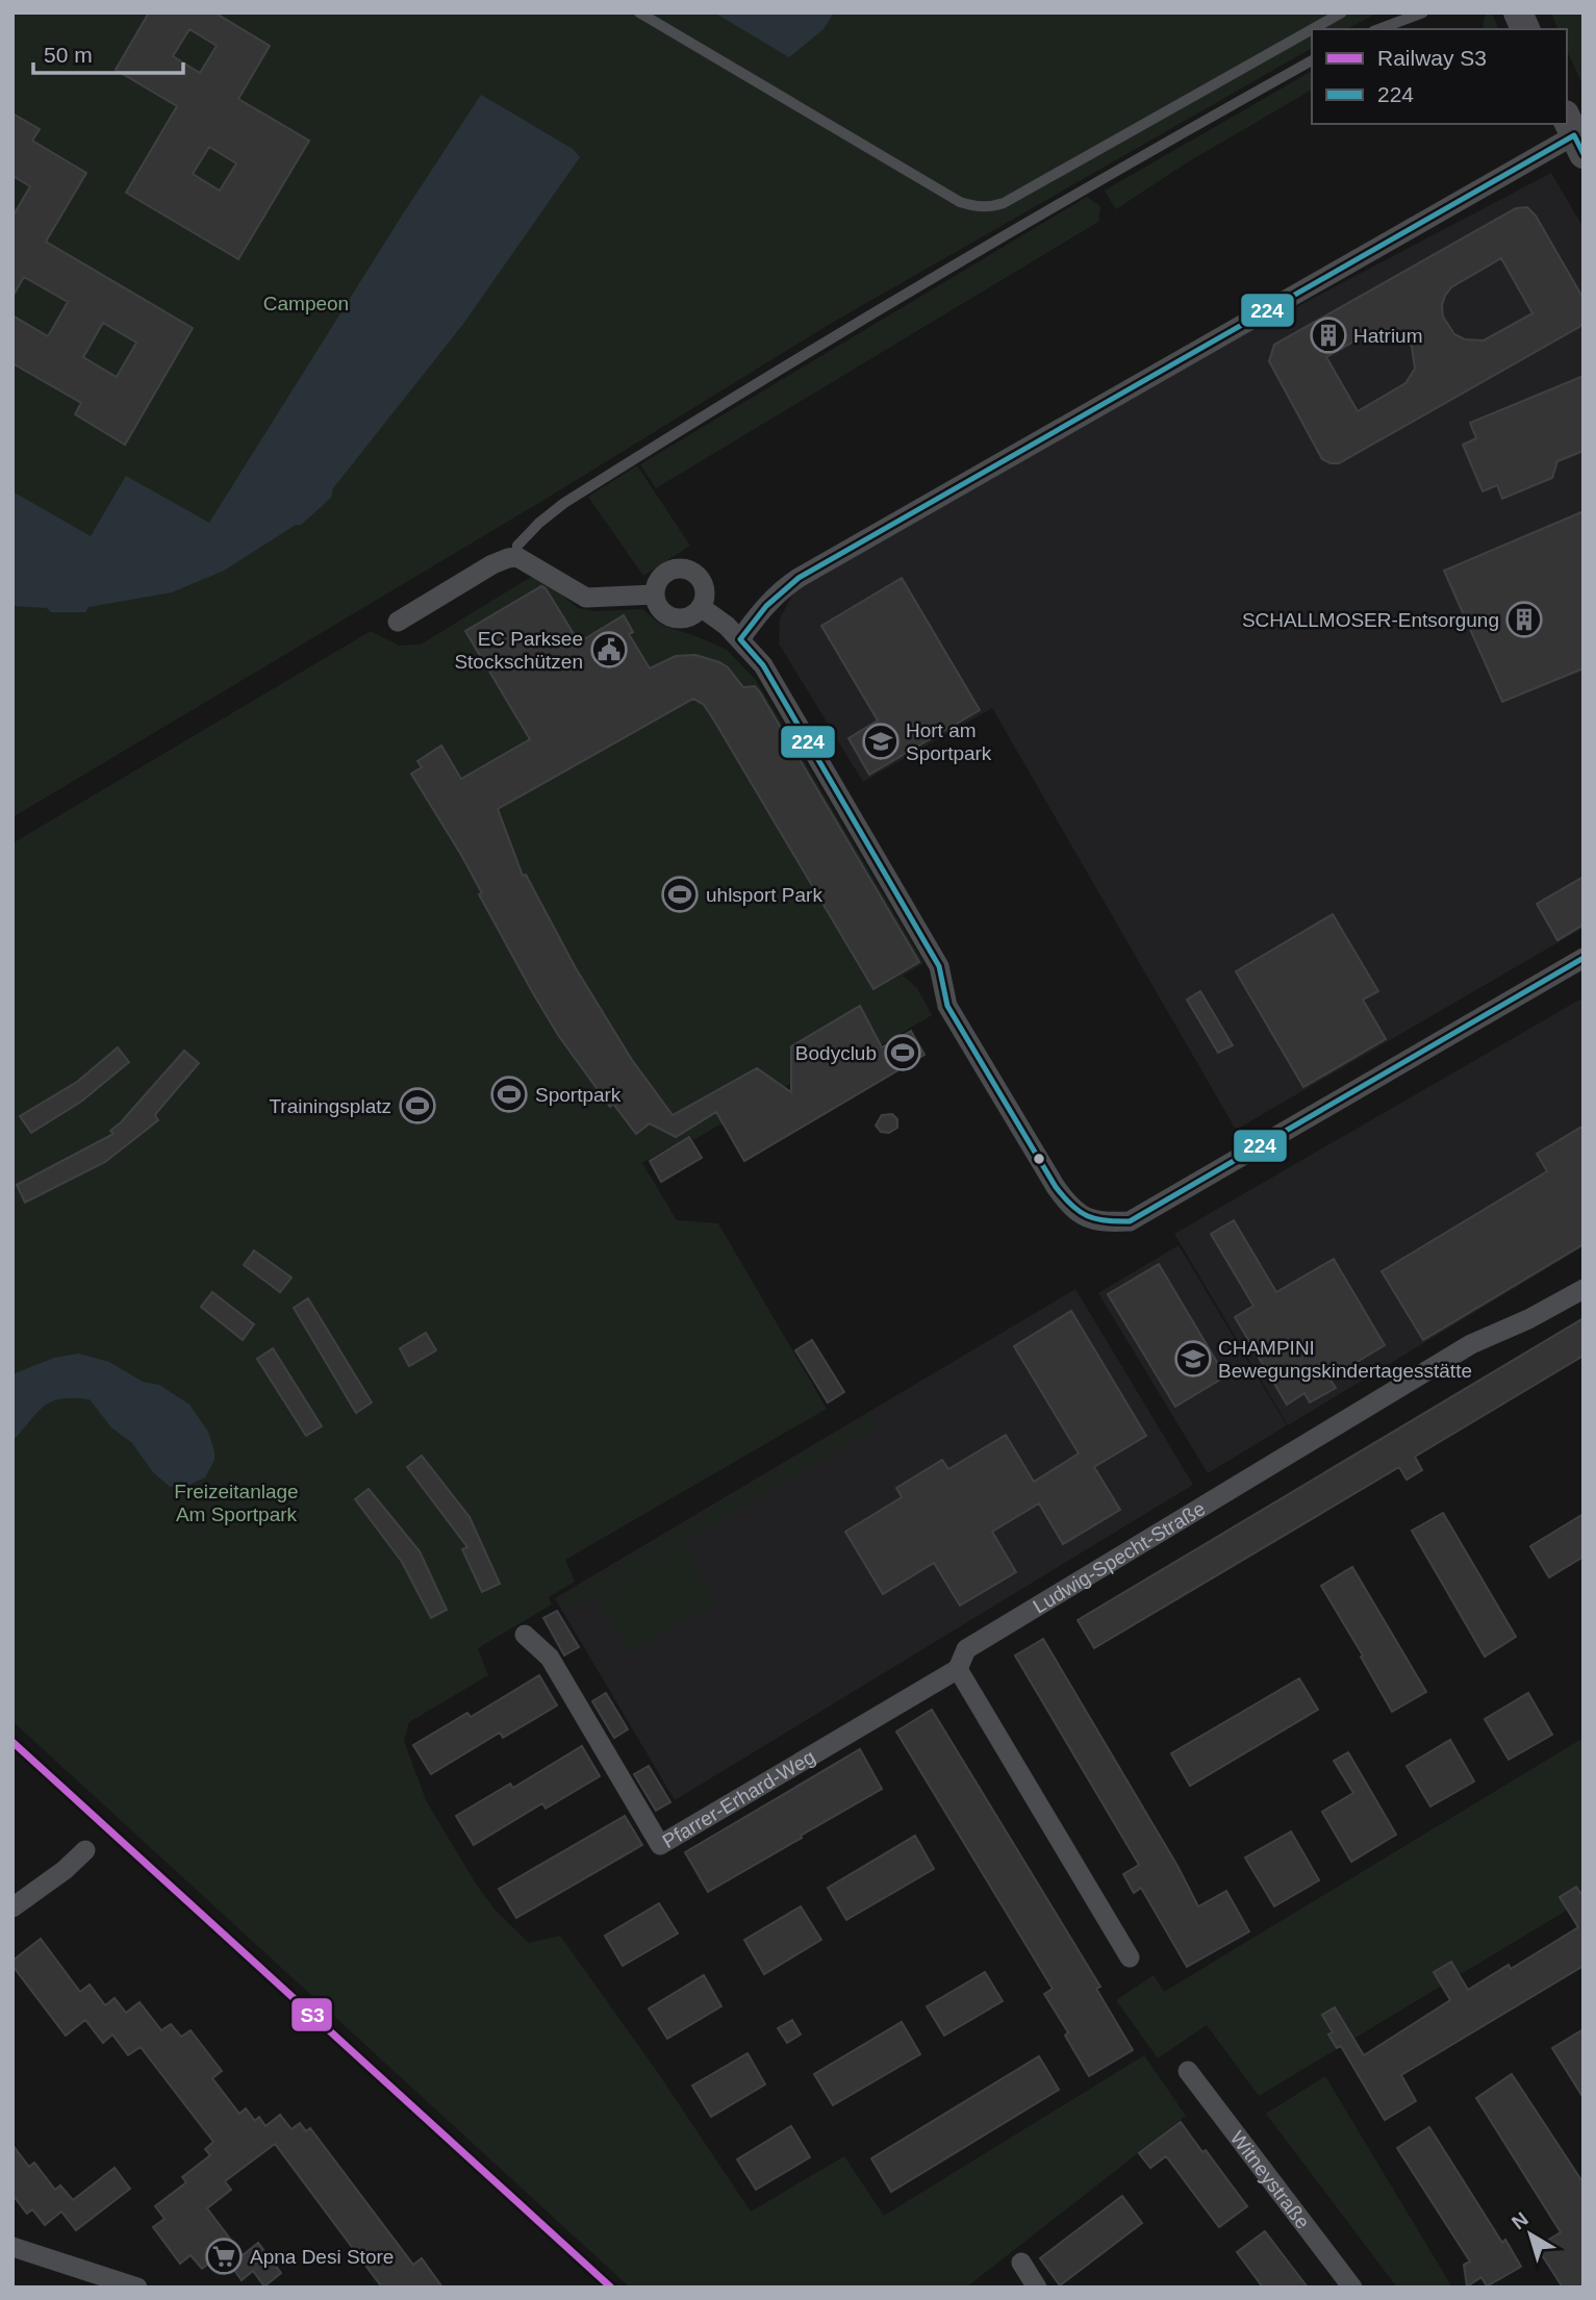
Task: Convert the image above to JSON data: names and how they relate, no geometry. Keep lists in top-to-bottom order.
{
  "streets": {
    "street": ["Ludwig-Specht-Straße", "Pfarrer-Erhard-Weg", "Witneystraße"]
  },
  "crossings": [
    ["Ludwig-Specht-Straße", "Pfarrer-Erhard-Weg"]
  ],
  "parks": ["Campeon", "Freizeitanlage Am Sportpark"],
  "places": {
    "building": ["Hatrium", "SCHALLMOSER-Entsorgung"],
    "public building": ["EC Parksee Stockschützen"],
    "school or university": ["Hort am Sportpark", "CHAMPINI Bewegungskindertagesstätte"],
    "sports": [
      "uhlsport Park",
      "Bodyclub",
      "Sportpark",
      "Trainingsplatz"
    ],
    "supermarket": ["Apna Desi Store"]
  },
  "lines": ["transit line 224", "rail line S3"],
  "legend": ["Railway S3", "224"],
  "scale_bar": "50 m",
  "north": "top left"
}
